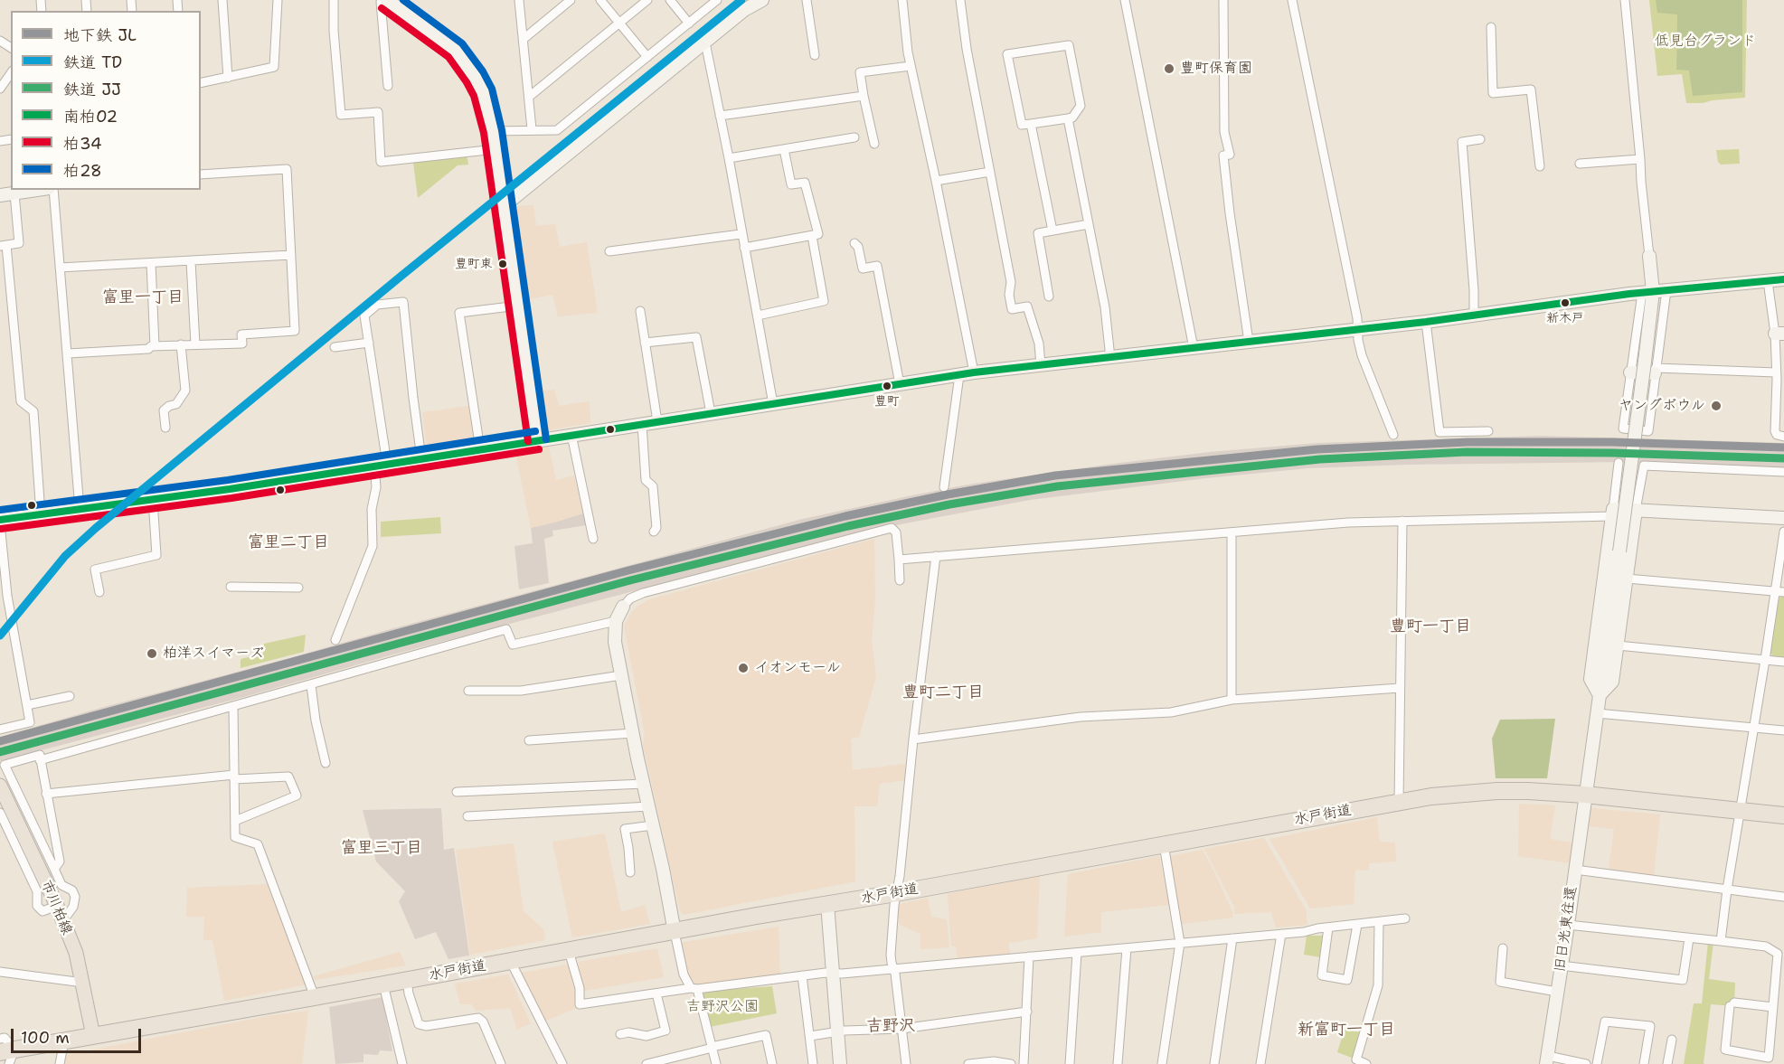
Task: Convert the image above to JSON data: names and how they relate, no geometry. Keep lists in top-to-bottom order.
{
  "streets": {
    "highway": ["水戸街道"],
    "main road": ["市川柏線"],
    "street": ["旧日光東往還"]
  },
  "crossings": [
    ["水戸街道", "市川柏線"],
    ["水戸街道", "旧日光東往還"]
  ],
  "districts": [
    "富里一丁目",
    "富里二丁目",
    "豊町一丁目",
    "豊町二丁目",
    "富里三丁目",
    "吉野沢",
    "新富町一丁目"
  ],
  "parks": ["低見台グランド", "吉野沢公園"],
  "places": [
    "豊町保育園",
    "豊町東",
    "新木戸",
    "豊町",
    "ヤングボウル",
    "柏洋スイマーズ",
    "イオンモール"
  ],
  "lines": [
    "rail line TD",
    "transit line 柏28",
    "transit line 柏34",
    "transit line 南柏02",
    "metro line JL",
    "rail line JJ"
  ],
  "legend": [
    "地下鉄 JL",
    "鉄道 TD",
    "鉄道 JJ",
    "南柏02",
    "柏34",
    "柏28"
  ],
  "scale_bar": "100 m"
}
